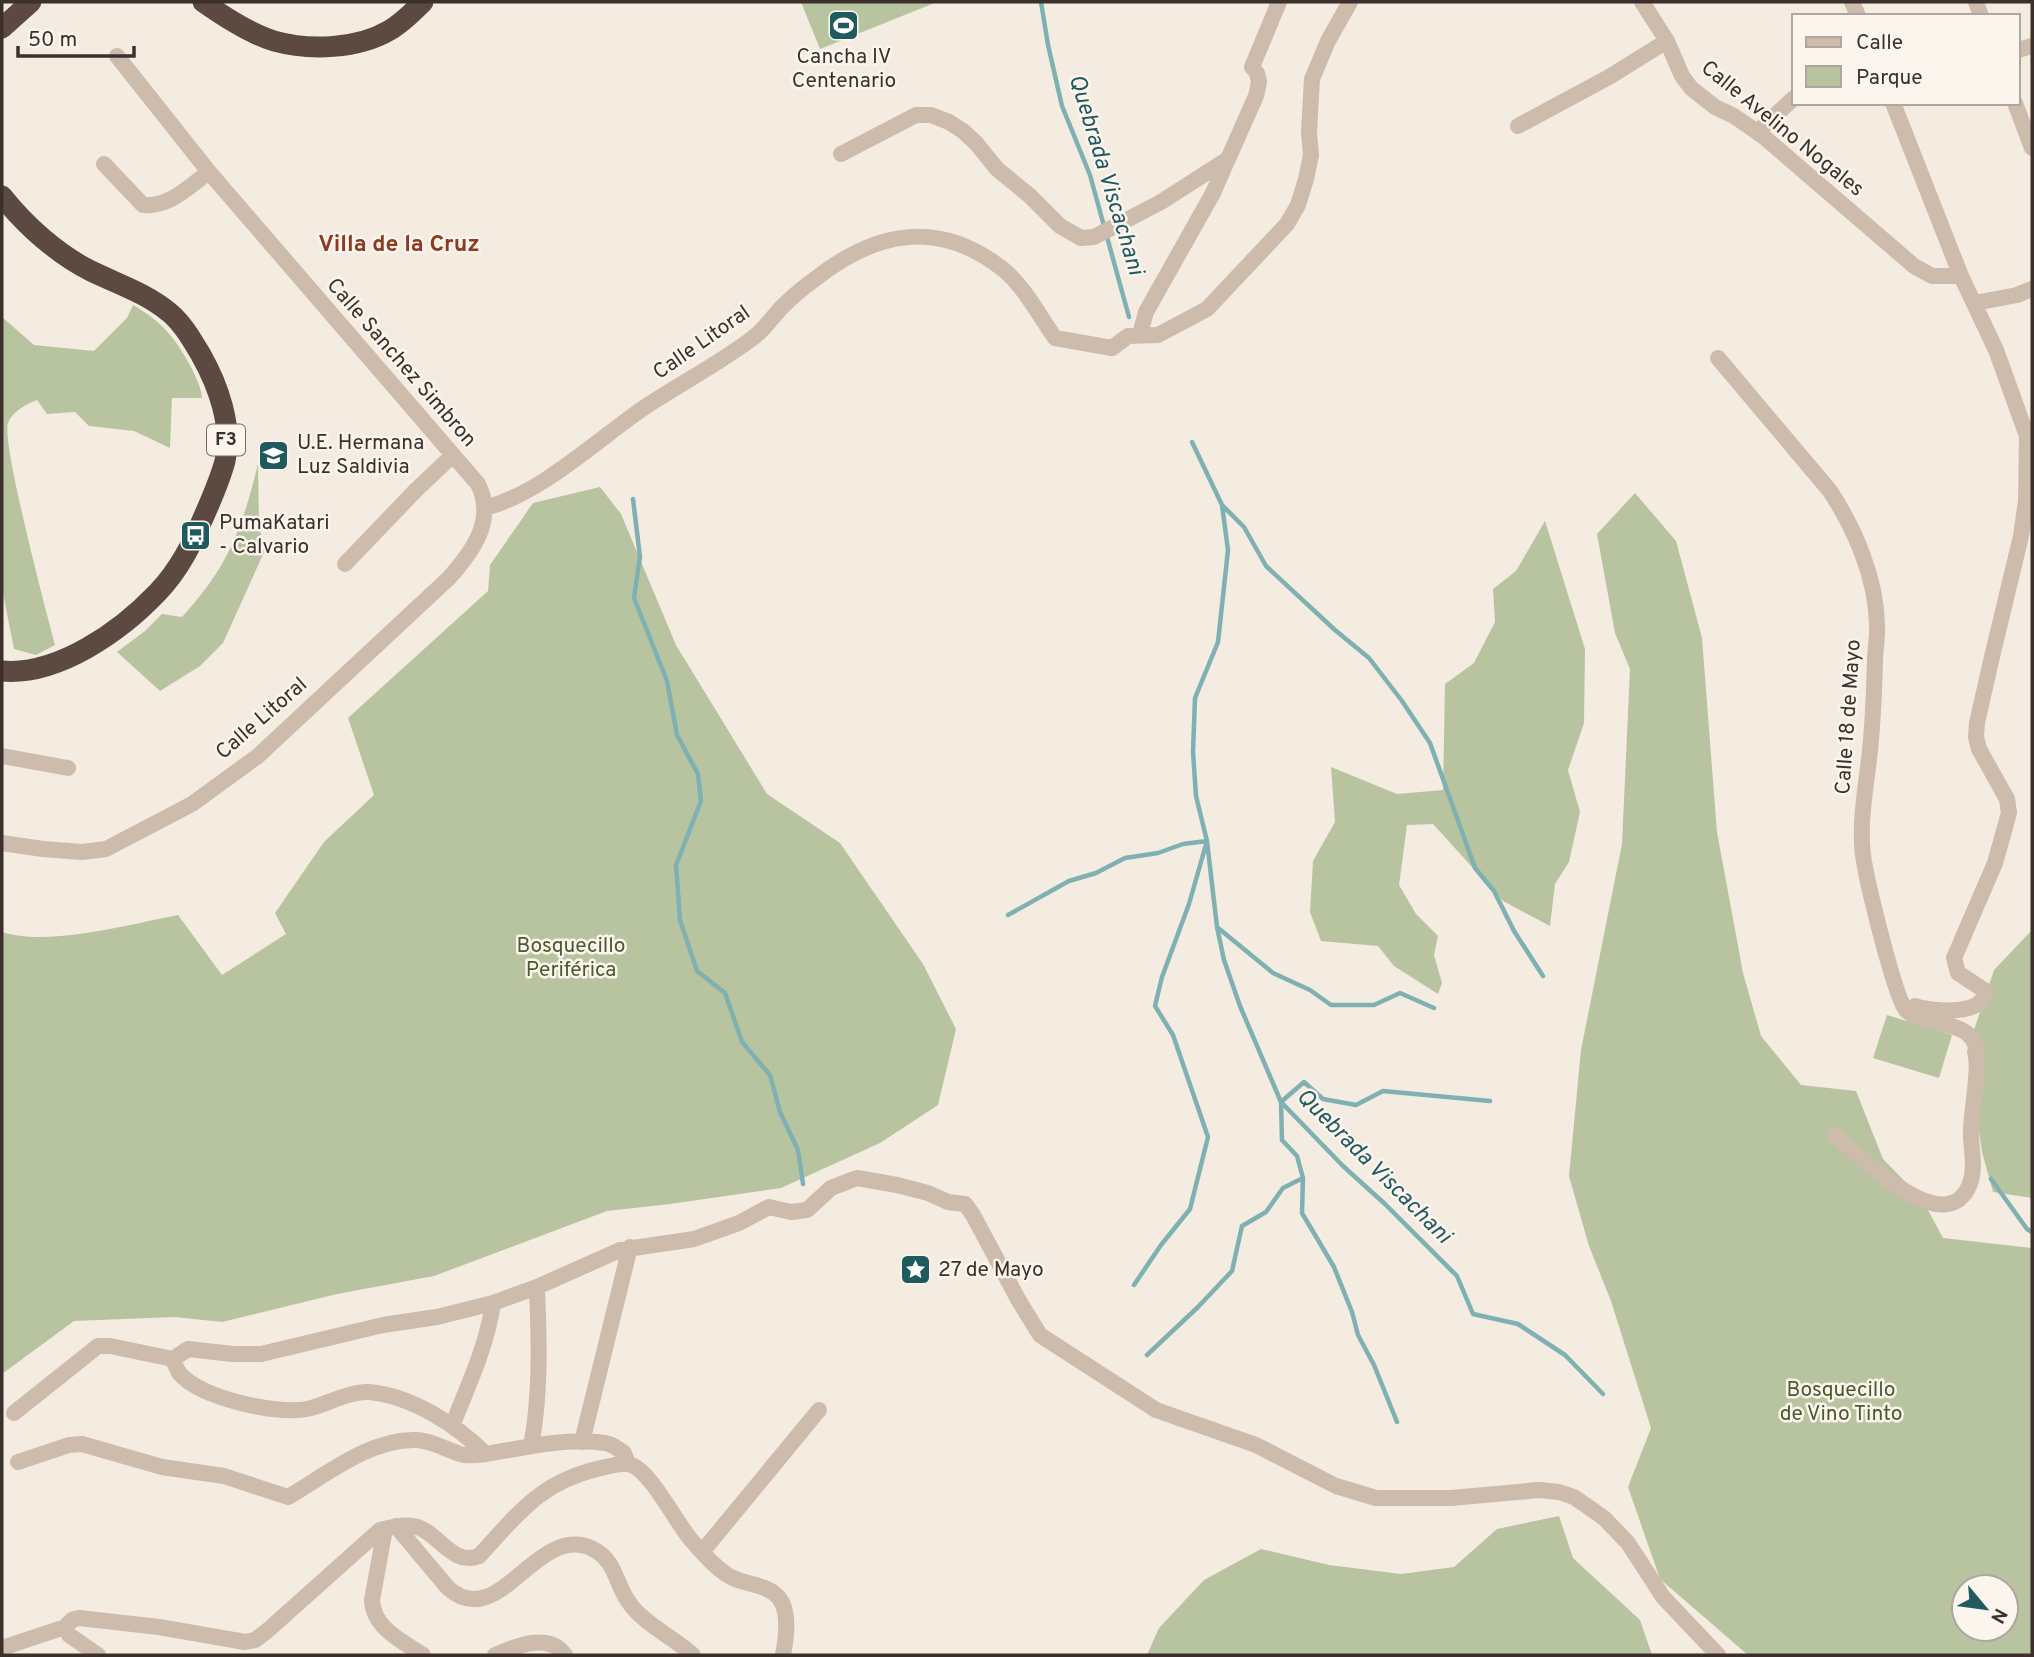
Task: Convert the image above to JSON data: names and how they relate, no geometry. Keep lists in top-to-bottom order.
{
  "streets": {
    "highway": ["F3"],
    "street": [
      "Calle Avelino Nogales",
      "Calle Litoral",
      "Calle Sanchez Simbron",
      "Calle 18 de Mayo"
    ]
  },
  "crossings": [
    ["Calle Litoral", "Calle Sanchez Simbron"]
  ],
  "districts": ["Villa de la Cruz"],
  "water": ["Quebrada Viscachani"],
  "parks": ["Bosquecillo Periférica", "Bosquecillo de Vino Tinto"],
  "places": {
    "sports": ["Cancha IV Centenario"],
    "school or university": ["U.E. Hermana Luz Saldivia"],
    "bus stop": ["PumaKatari - Calvario"],
    "place": ["27 de Mayo"]
  },
  "legend": ["Calle", "Parque"],
  "scale_bar": "50 m",
  "north": "bottom right"
}
